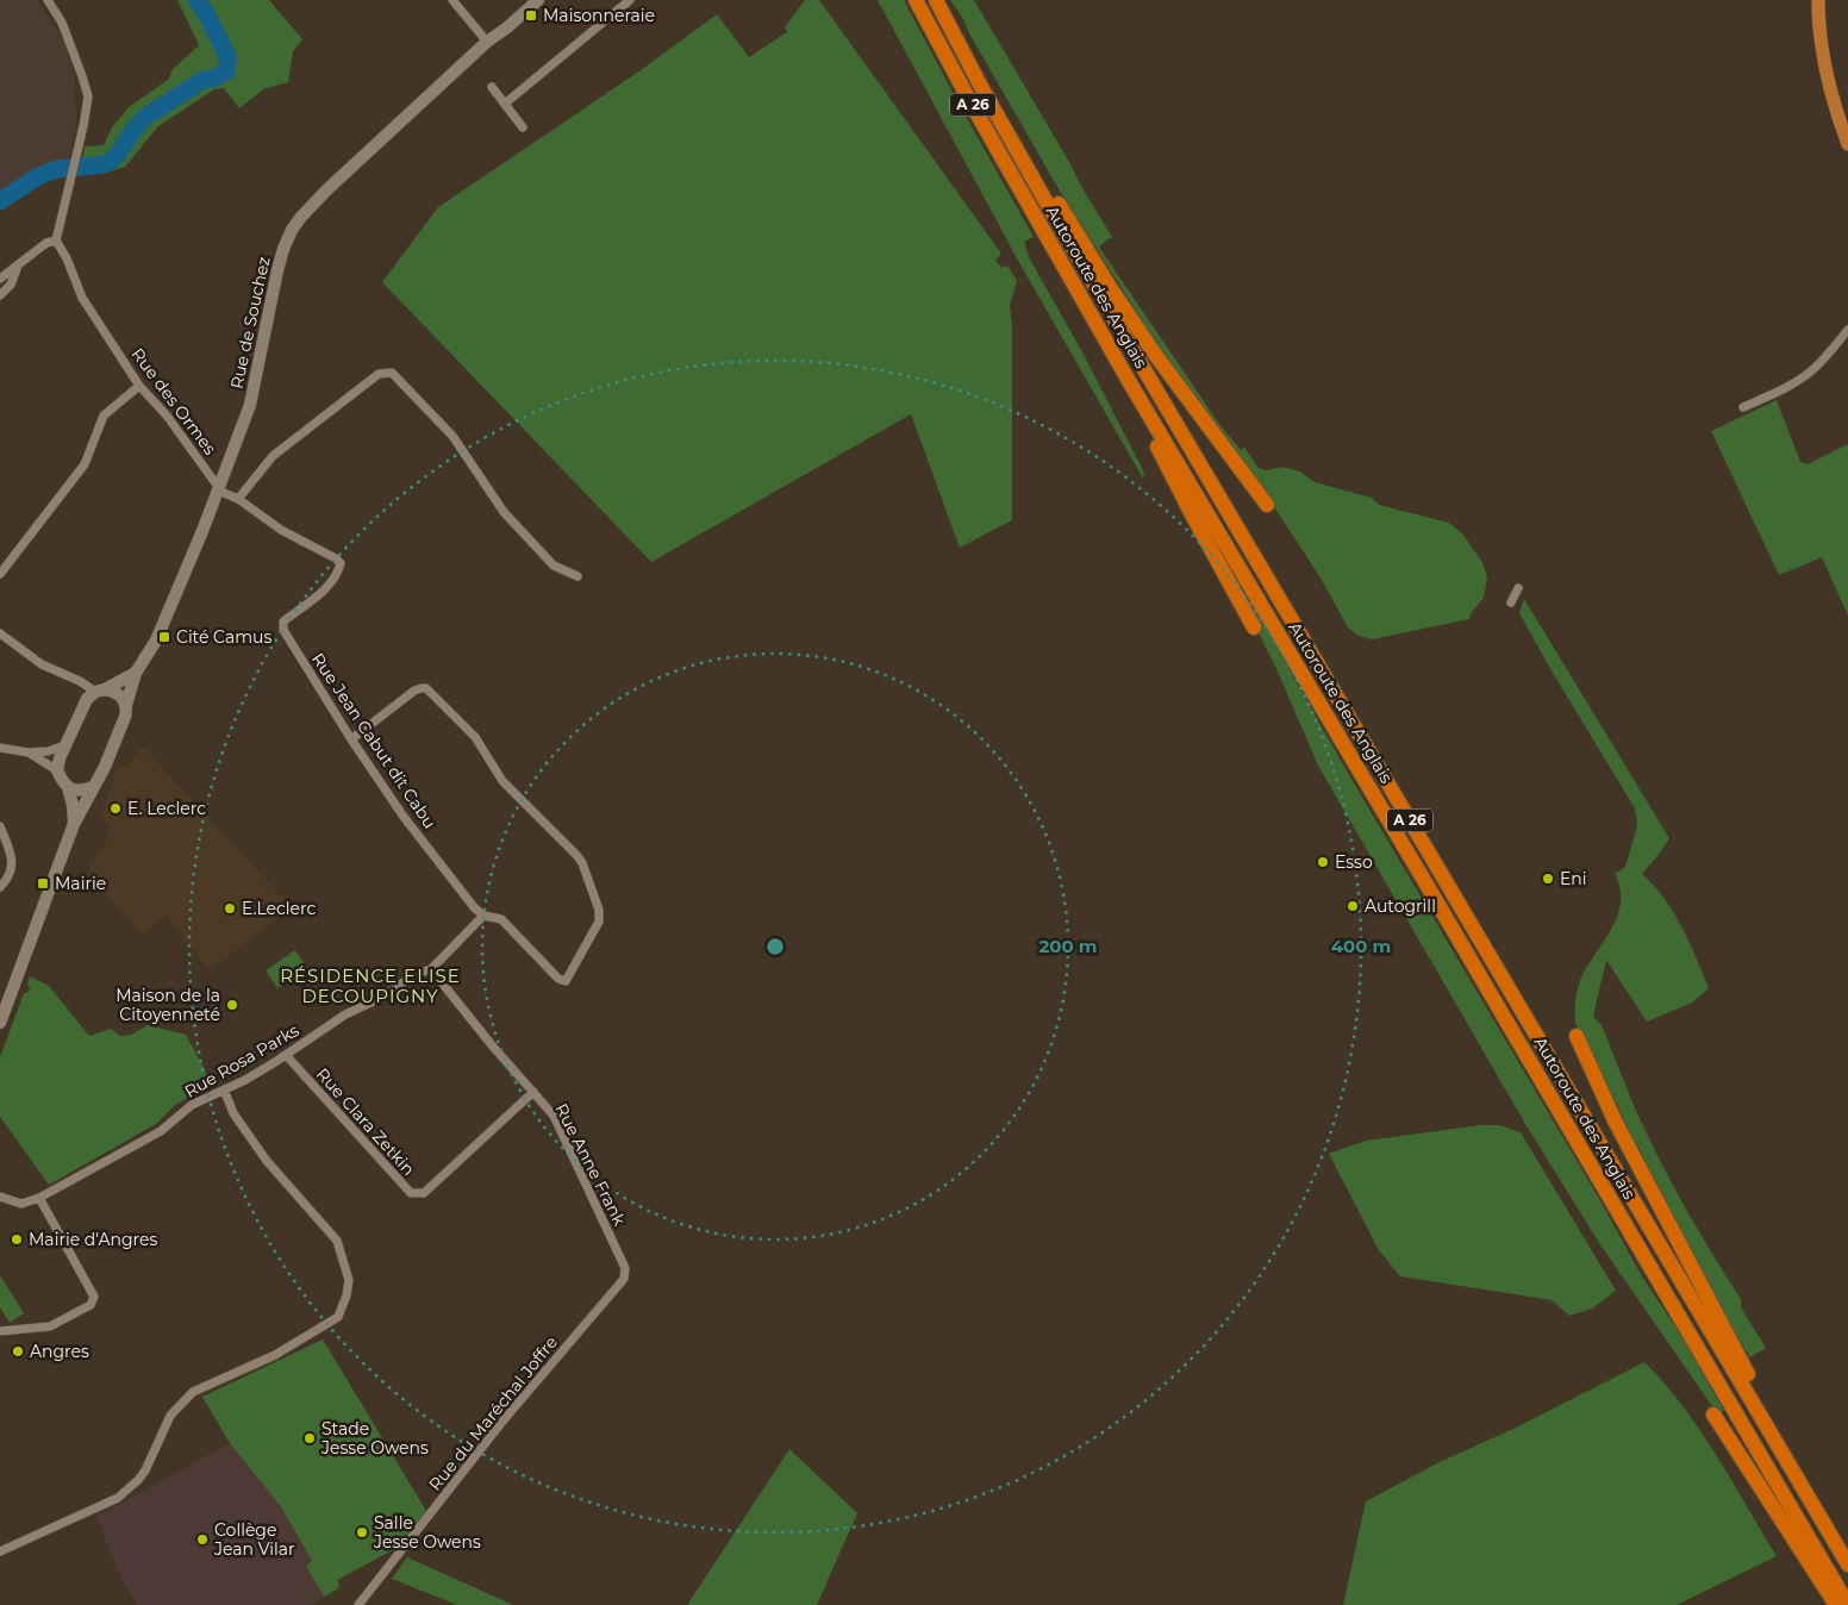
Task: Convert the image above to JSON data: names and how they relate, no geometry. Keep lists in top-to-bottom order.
{
  "streets": {
    "highway": ["A 26", "Autoroute des Anglais"],
    "main road": ["Rue de Souchez"],
    "street": [
      "Rue des Ormes",
      "Rue Jean Cabut dit Cabu",
      "Rue Rosa Parks",
      "Rue Clara Zetkin",
      "Rue Anne Frank",
      "Rue du Maréchal Joffre"
    ]
  },
  "crossings": [
    ["Rue de Souchez", "Rue des Ormes"],
    ["Rue Jean Cabut dit Cabu", "Rue Rosa Parks"],
    ["Rue Rosa Parks", "Rue Clara Zetkin"],
    ["Rue Rosa Parks", "Rue Anne Frank"],
    ["Rue Clara Zetkin", "Rue Anne Frank"],
    ["Rue Anne Frank", "Rue du Maréchal Joffre"]
  ],
  "districts": ["RÉSIDENCE ELISE DECOUPIGNY"],
  "places": {
    "transit": ["Maisonneraie", "Cité Camus", "Mairie"],
    "other": [
      "E. Leclerc",
      "Esso",
      "Eni",
      "Autogrill",
      "E.Leclerc",
      "Maison de la Citoyenneté",
      "Mairie d'Angres",
      "Angres",
      "Stade Jesse Owens",
      "Salle Jesse Owens",
      "Collège Jean Vilar"
    ]
  },
  "rings": ["200 m", "400 m"]
}
